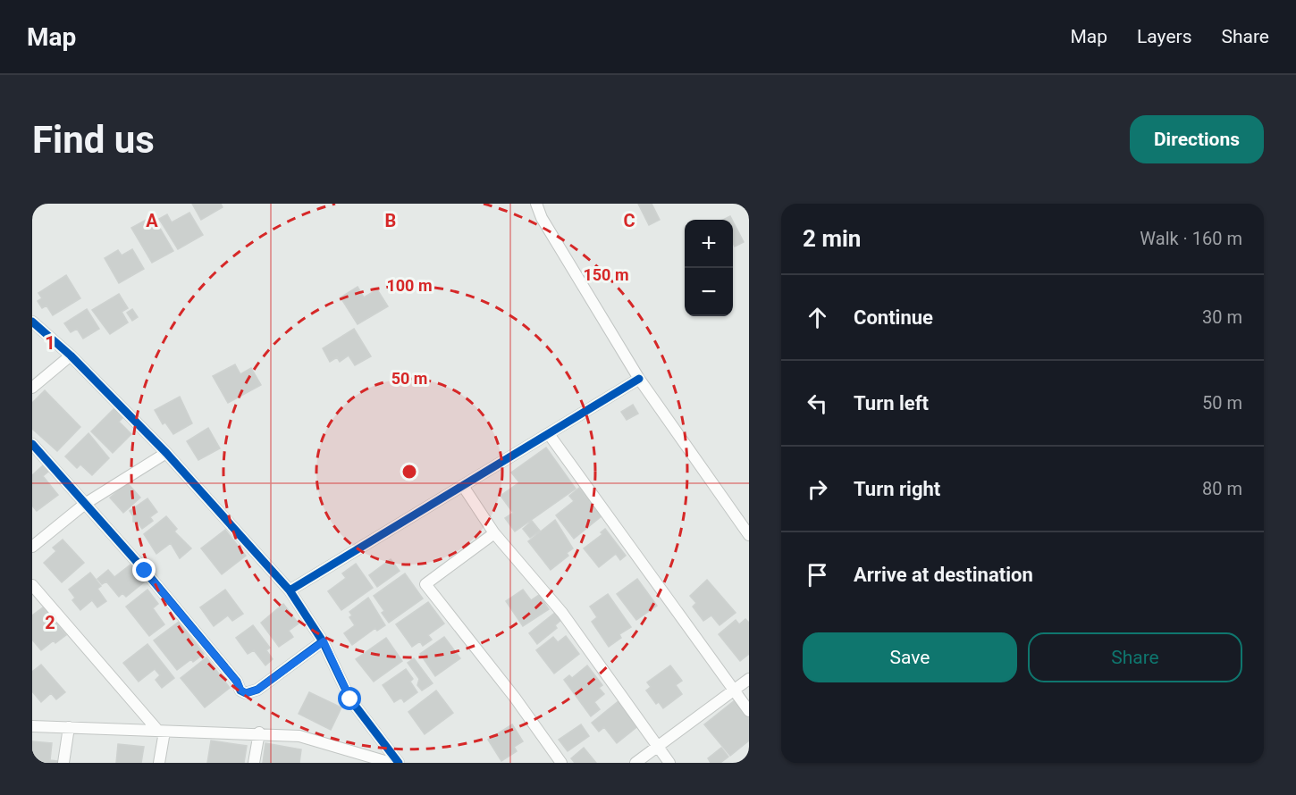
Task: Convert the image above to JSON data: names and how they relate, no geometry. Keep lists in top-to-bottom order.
{
  "page": {
    "header": "Map",
    "nav": ["Map", "Layers", "Share"],
    "buttons": [
      "Directions",
      ["Save", "Share"]
    ],
    "title": "Find us",
    "heading": ["2 min", "Walk · 160 m"],
    "map_buttons": ["+", "−"],
    "list": [
      ["Continue", "30 m"],
      ["Turn left", "50 m"],
      ["Turn right", "80 m"],
      "Arrive at destination"
    ]
  },
  "grid": {
    "columns": ["A", "B", "C"],
    "rows": ["1", "2"]
  },
  "rings": ["150 m", "100 m", "50 m"]
}
